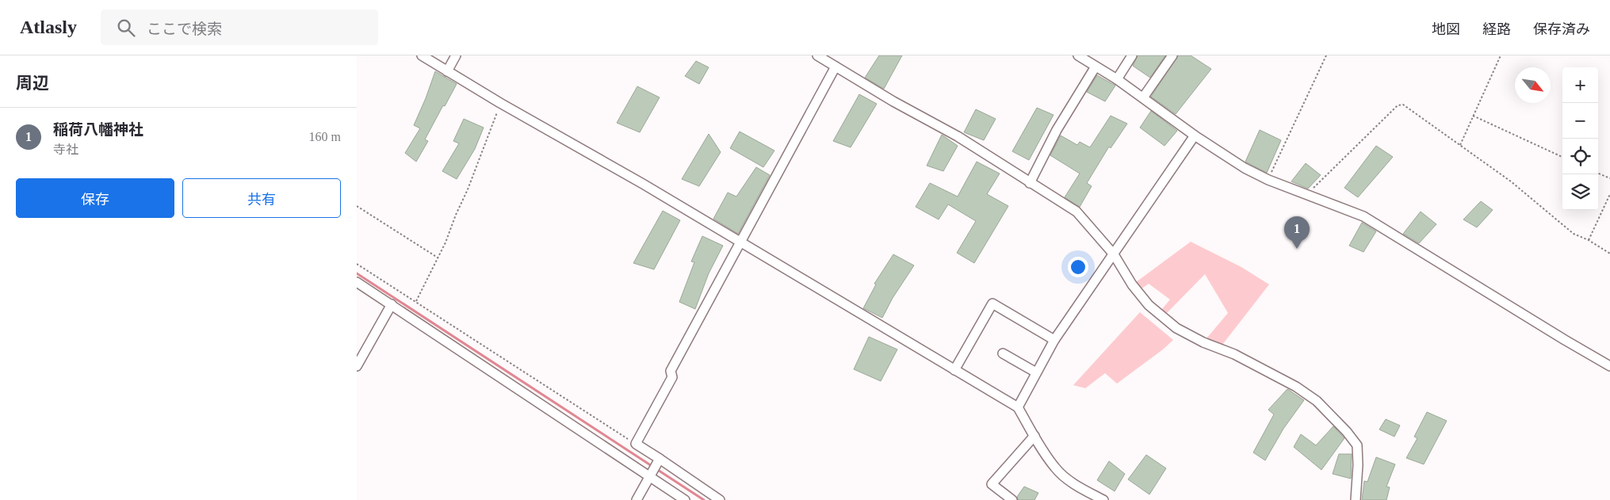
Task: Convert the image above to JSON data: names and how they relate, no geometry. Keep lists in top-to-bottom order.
{
  "north": "bottom right",
  "page": {
    "header": "Atlasly",
    "search": "ここで検索",
    "nav": ["地図", "経路", "保存済み"],
    "heading": "周辺",
    "map_buttons": ["+", "−"],
    "list": [
      {
        "mark": "1",
        "name": "稲荷八幡神社",
        "note": "寺社",
        "value": "160 m"
      }
    ],
    "buttons": ["保存", "共有"],
    "pins": "1"
  }
}
